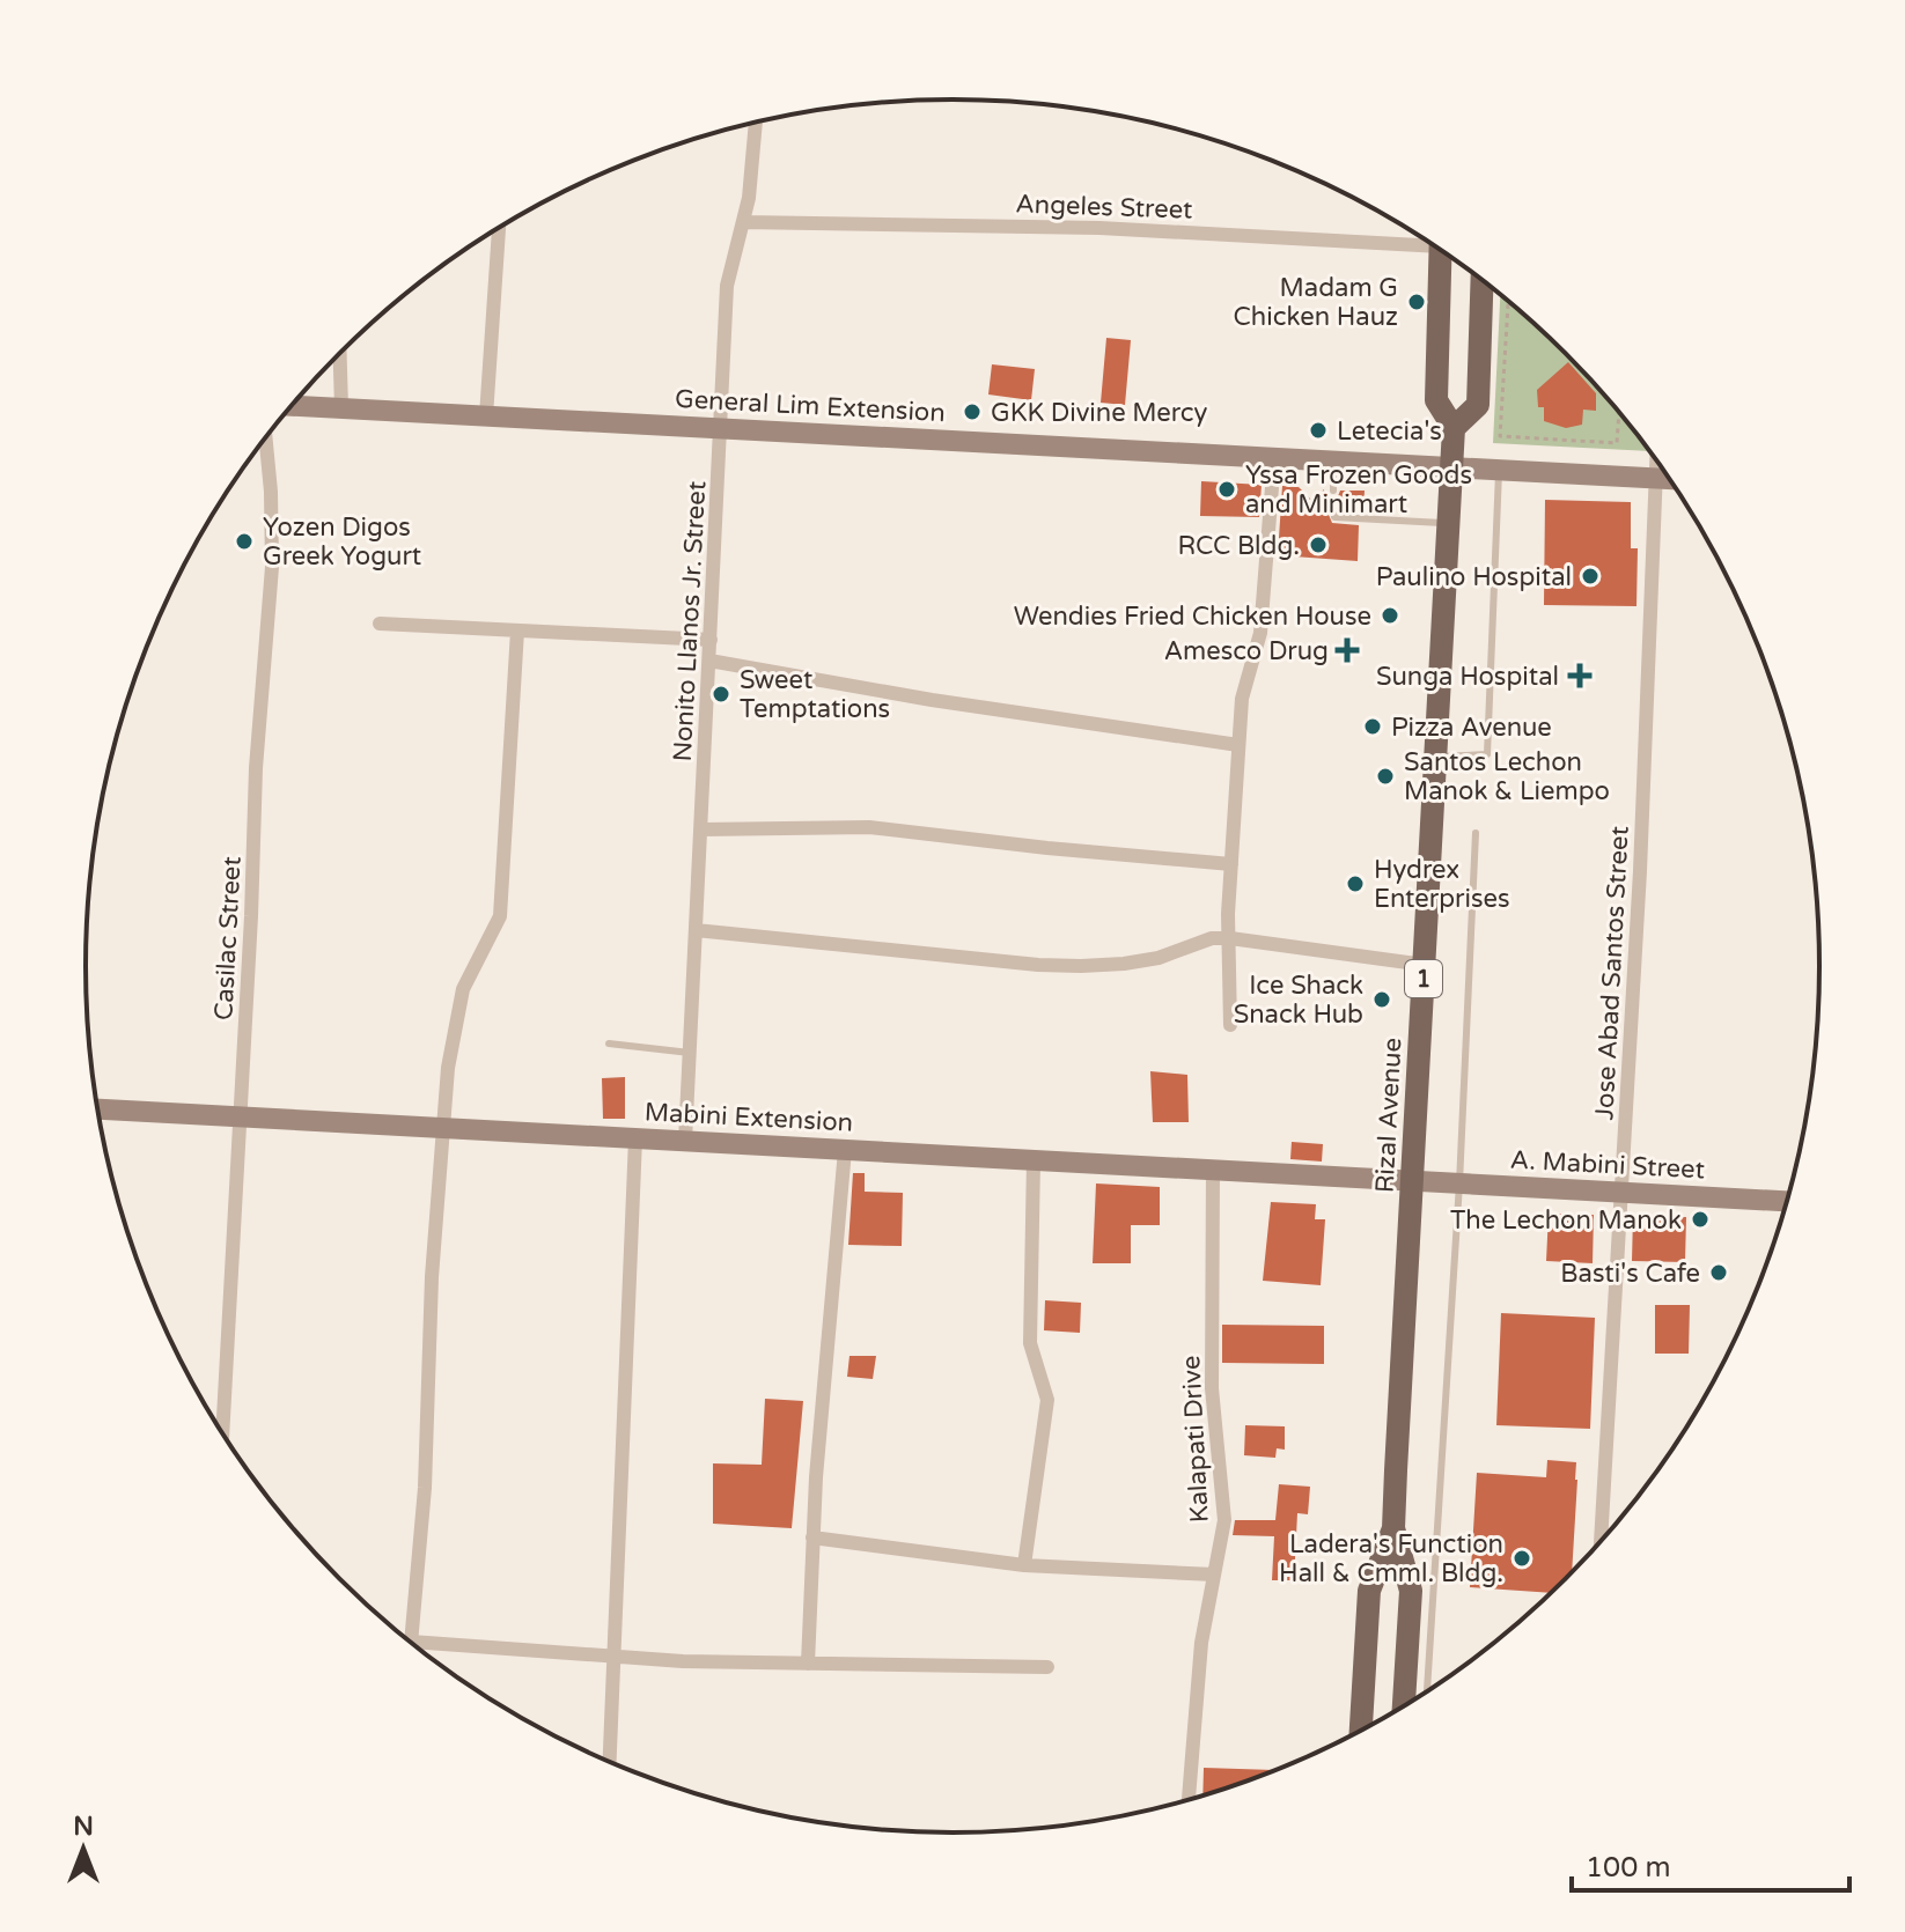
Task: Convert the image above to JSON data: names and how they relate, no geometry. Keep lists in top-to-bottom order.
{
  "streets": {
    "main road": ["1", "Rizal Avenue"],
    "street": [
      "Angeles Street",
      "General Lim Extension",
      "Nonito Llanos Jr. Street",
      "Casilac Street",
      "Jose Abad Santos Street",
      "Mabini Extension",
      "A. Mabini Street",
      "Kalapati Drive"
    ]
  },
  "crossings": [
    ["Angeles Street", "Nonito Llanos Jr. Street"],
    ["General Lim Extension", "Nonito Llanos Jr. Street"],
    ["General Lim Extension", "Jose Abad Santos Street"],
    ["General Lim Extension", "Rizal Avenue"],
    ["Nonito Llanos Jr. Street", "Mabini Extension"],
    ["Casilac Street", "Mabini Extension"],
    ["Jose Abad Santos Street", "A. Mabini Street"],
    ["Rizal Avenue", "Mabini Extension"],
    ["Rizal Avenue", "A. Mabini Street"],
    ["Mabini Extension", "A. Mabini Street"],
    ["Mabini Extension", "Kalapati Drive"]
  ],
  "places": {
    "other": [
      "Madam G Chicken Hauz",
      "GKK Divine Mercy",
      "Letecia's",
      "Yssa Frozen Goods and Minimart",
      "Yozen Digos Greek Yogurt",
      "RCC Bldg.",
      "Paulino Hospital",
      "Wendies Fried Chicken House",
      "Sweet Temptations",
      "Pizza Avenue",
      "Santos Lechon Manok & Liempo",
      "Hydrex Enterprises",
      "Ice Shack Snack Hub",
      "The Lechon Manok",
      "Basti's Cafe",
      "Ladera's Function Hall & Cmml. Bldg."
    ],
    "health": ["Amesco Drug", "Sunga Hospital"]
  },
  "scale_bar": "100 m",
  "north": "top"
}
